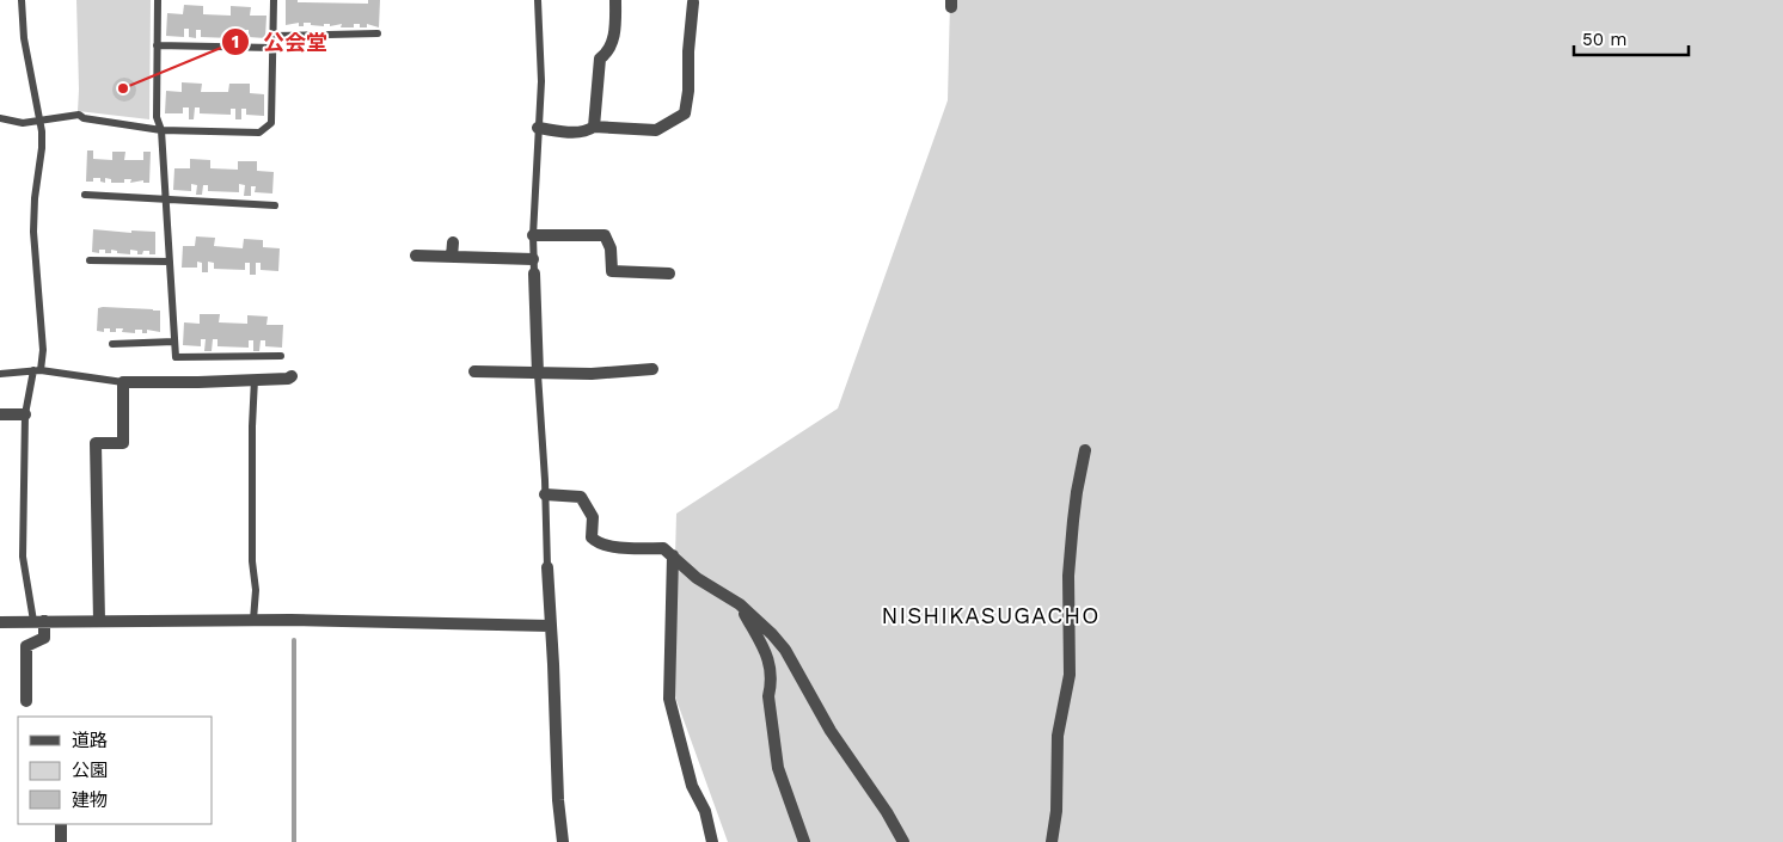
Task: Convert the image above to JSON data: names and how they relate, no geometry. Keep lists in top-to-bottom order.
{
  "districts": ["NISHIKASUGACHO"],
  "places": ["公会堂"],
  "legend": ["道路", "公園", "建物"],
  "scale_bar": "50 m"
}
